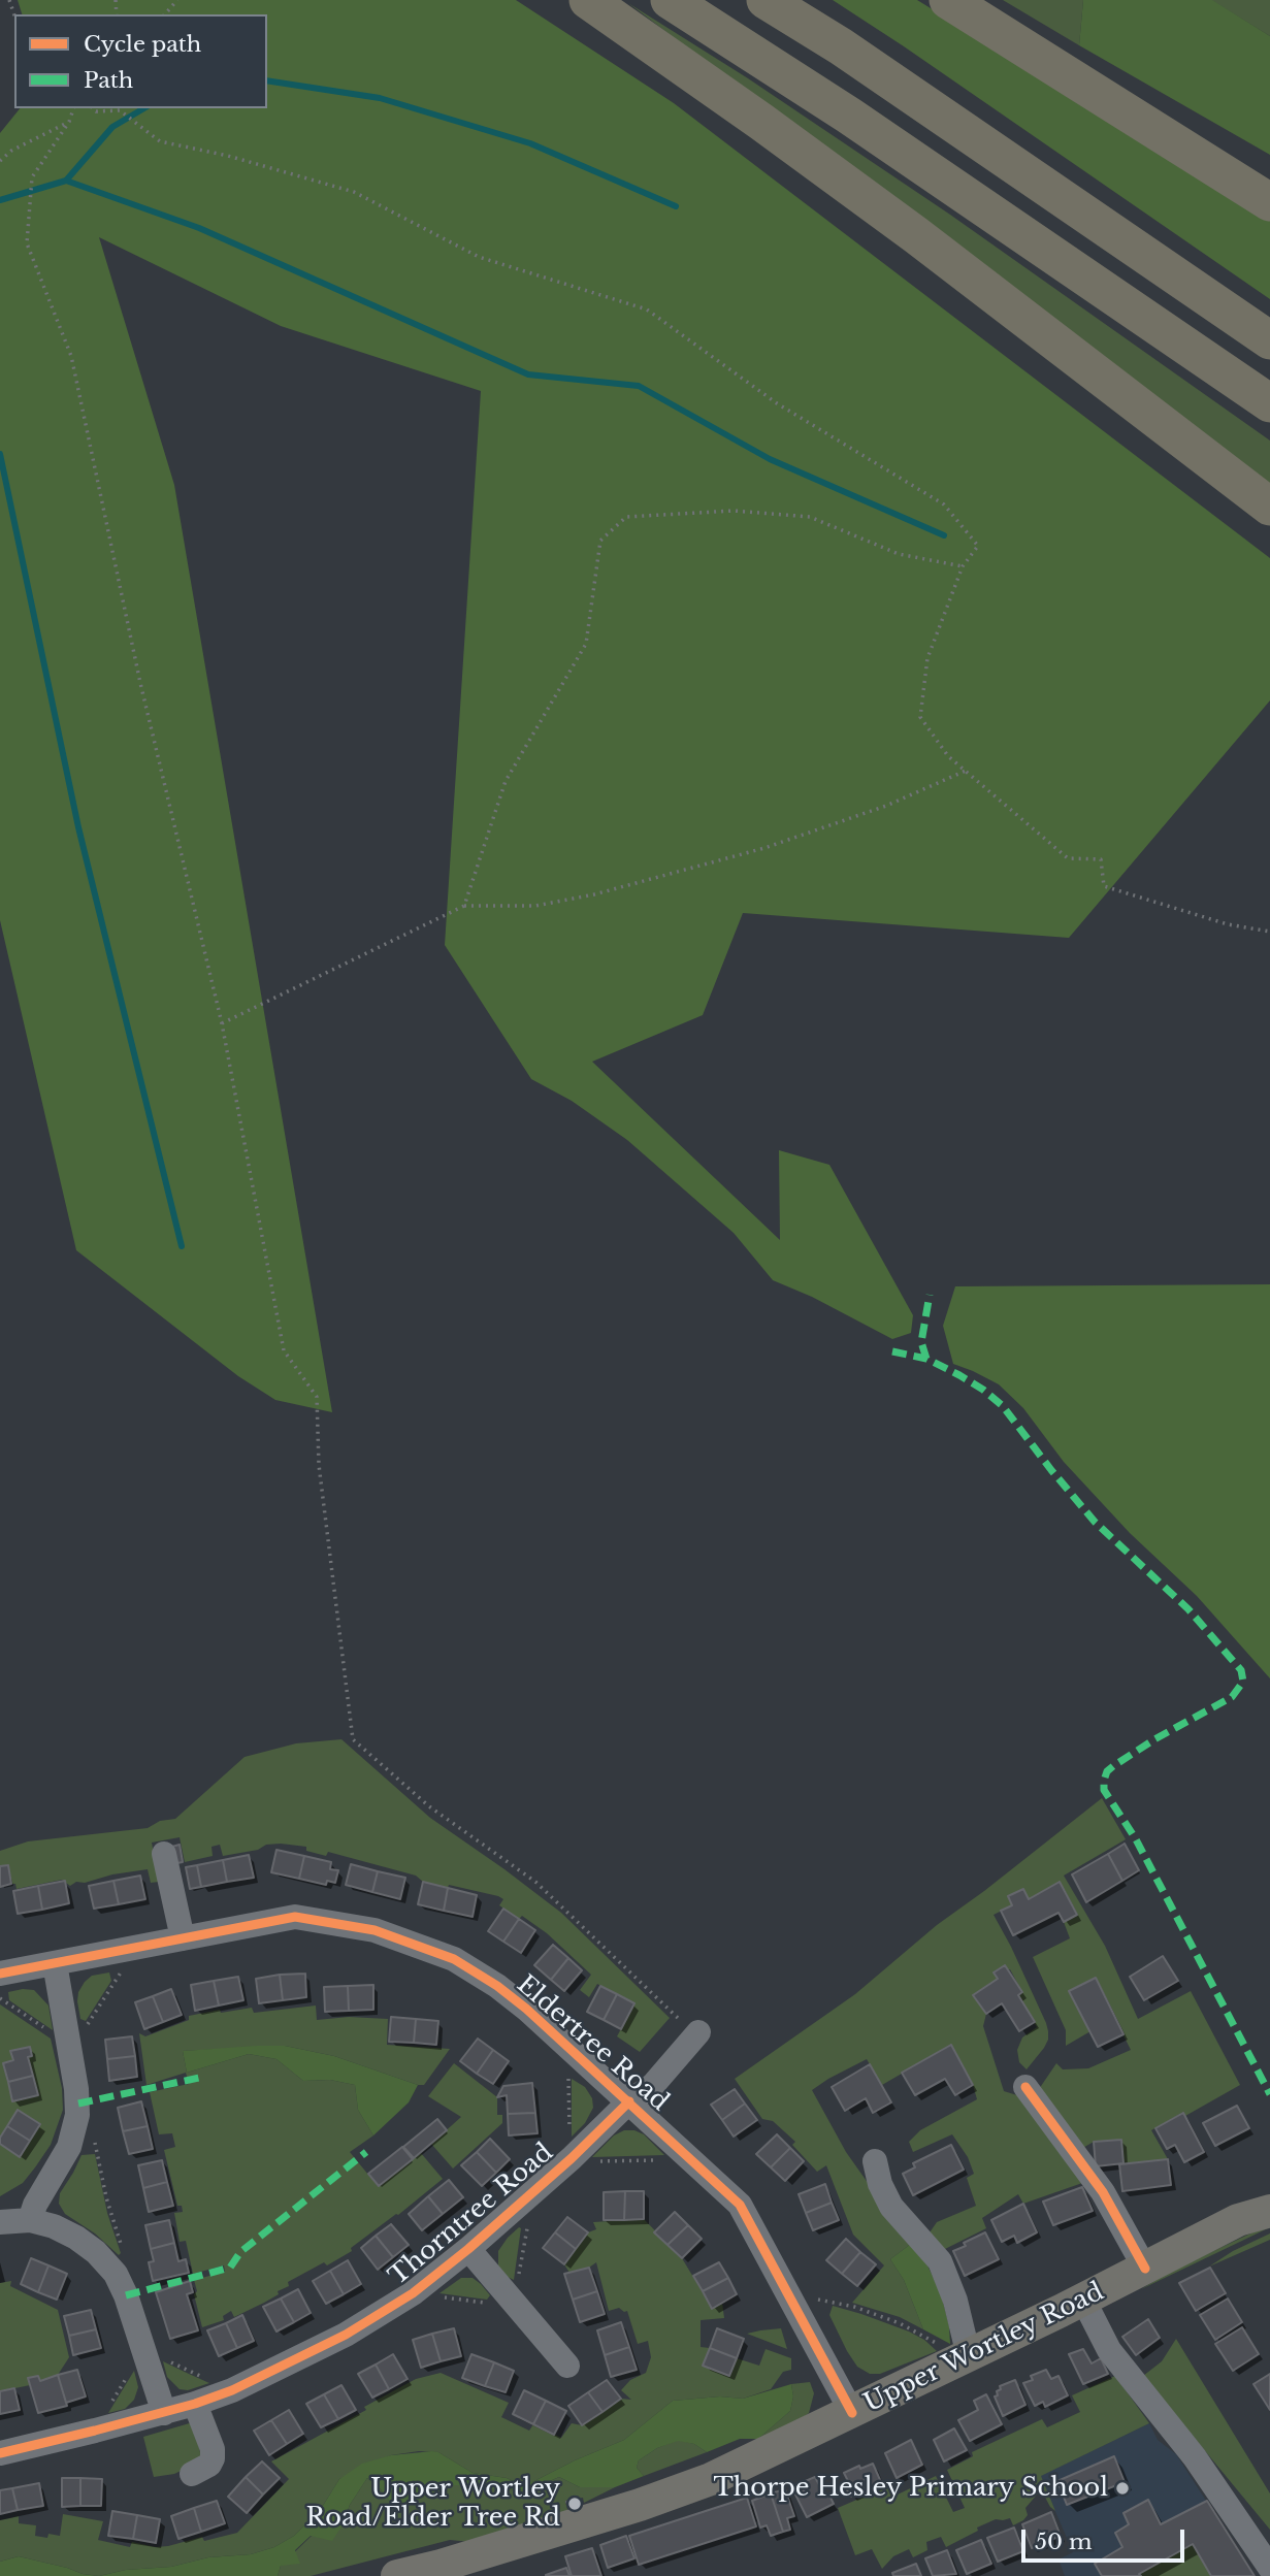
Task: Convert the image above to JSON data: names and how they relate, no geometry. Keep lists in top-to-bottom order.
{
  "streets": {
    "main road": ["Upper Wortley Road"],
    "street": ["Eldertree Road", "Thorntree Road"]
  },
  "crossings": [
    ["Eldertree Road", "Thorntree Road"],
    ["Eldertree Road", "Upper Wortley Road"]
  ],
  "places": ["Thorpe Hesley Primary School", "Upper Wortley Road/Elder Tree Rd"],
  "legend": ["Cycle path", "Path"],
  "scale_bar": "50 m"
}
